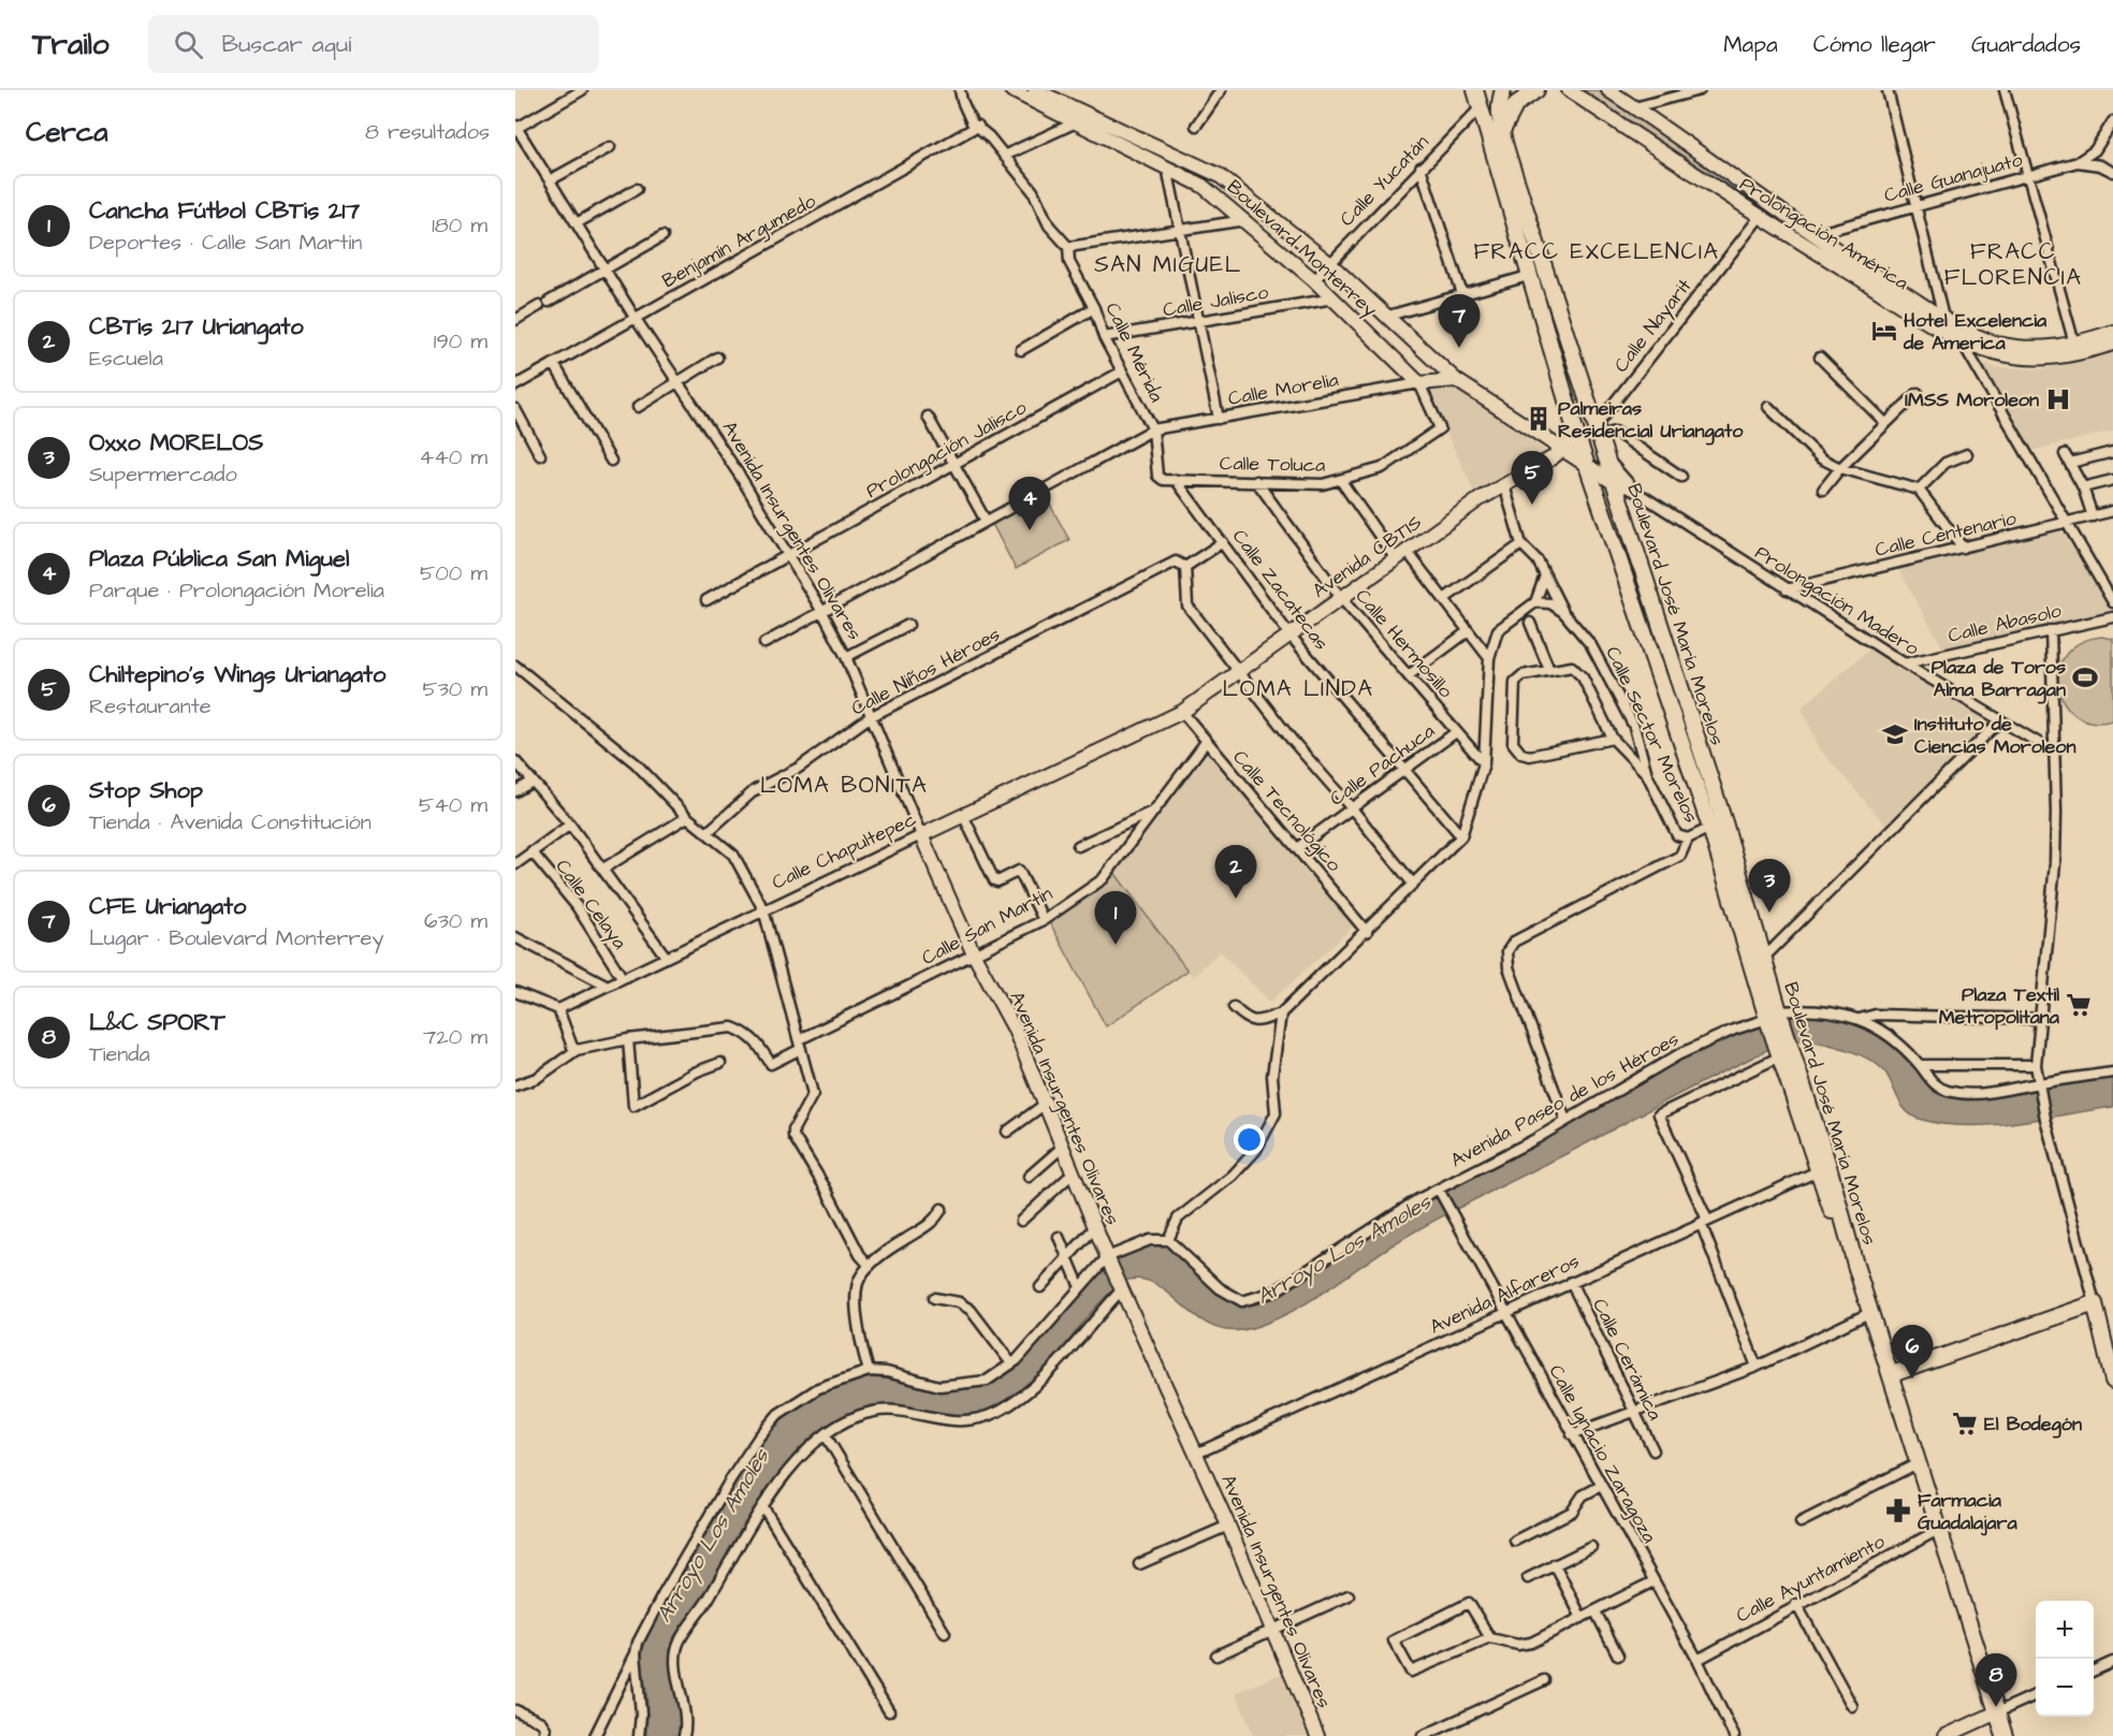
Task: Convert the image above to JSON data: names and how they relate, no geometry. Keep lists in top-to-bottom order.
{
  "streets": {
    "main road": ["Boulevard José María Morelos"],
    "street": [
      "Calle Guanajuato",
      "Calle Yucatán",
      "Prolongación América",
      "Benjamín Argumedo",
      "Boulevard Monterrey",
      "Calle Jalisco",
      "Calle Nayarit",
      "Calle Mérida",
      "Calle Morelia",
      "Prolongación Jalisco",
      "Calle Toluca",
      "Avenida Insurgentes Olivares",
      "Calle Centenario",
      "Avenida CBTIS",
      "Calle Zacatecas",
      "Prolongación Madero",
      "Calle Abasolo",
      "Calle Hermosillo",
      "Calle Niños Héroes",
      "Calle Sector Morelos",
      "Calle Pachuca",
      "Calle Tecnológico",
      "Calle Chapultepec",
      "Calle Celaya",
      "Calle San Martín",
      "Avenida Paseo de los Héroes",
      "Avenida Alfareros",
      "Calle Cerámica",
      "Calle Ignacio Zaragoza",
      "Calle Ayuntamiento"
    ]
  },
  "crossings": [
    ["Calle Guanajuato", "Prolongación América"],
    ["Calle Yucatán", "Boulevard Monterrey"],
    ["Calle Yucatán", "Boulevard José María Morelos"],
    ["Prolongación América", "Calle Nayarit"],
    ["Benjamín Argumedo", "Avenida Insurgentes Olivares"],
    ["Boulevard Monterrey", "Calle Jalisco"],
    ["Boulevard Monterrey", "Calle Morelia"],
    ["Boulevard Monterrey", "Calle Toluca"],
    ["Boulevard Monterrey", "Avenida CBTIS"],
    ["Boulevard Monterrey", "Prolongación Madero"],
    ["Boulevard Monterrey", "Boulevard José María Morelos"],
    ["Calle Jalisco", "Calle Mérida"],
    ["Calle Nayarit", "Boulevard José María Morelos"],
    ["Calle Mérida", "Calle Morelia"],
    ["Calle Mérida", "Prolongación Jalisco"],
    ["Calle Mérida", "Calle Toluca"],
    ["Calle Morelia", "Calle Toluca"],
    ["Calle Morelia", "Avenida Insurgentes Olivares"],
    ["Prolongación Jalisco", "Avenida Insurgentes Olivares"],
    ["Calle Toluca", "Calle Zacatecas"],
    ["Calle Toluca", "Calle Hermosillo"],
    ["Avenida Insurgentes Olivares", "Calle Niños Héroes"],
    ["Avenida Insurgentes Olivares", "Calle Chapultepec"],
    ["Avenida Insurgentes Olivares", "Calle San Martín"],
    ["Avenida Insurgentes Olivares", "Avenida Alfareros"],
    ["Calle Centenario", "Prolongación Madero"],
    ["Avenida CBTIS", "Calle Zacatecas"],
    ["Avenida CBTIS", "Boulevard José María Morelos"],
    ["Avenida CBTIS", "Calle Hermosillo"],
    ["Avenida CBTIS", "Calle Sector Morelos"],
    ["Avenida CBTIS", "Calle Tecnológico"],
    ["Avenida CBTIS", "Calle Chapultepec"],
    ["Calle Zacatecas", "Calle Pachuca"],
    ["Prolongación Madero", "Boulevard José María Morelos"],
    ["Prolongación Madero", "Calle Abasolo"],
    ["Boulevard José María Morelos", "Calle Sector Morelos"],
    ["Boulevard José María Morelos", "Avenida Paseo de los Héroes"],
    ["Boulevard José María Morelos", "Avenida Alfareros"],
    ["Boulevard José María Morelos", "Calle Ayuntamiento"],
    ["Calle Hermosillo", "Calle Pachuca"],
    ["Calle Pachuca", "Calle Tecnológico"],
    ["Calle Tecnológico", "Calle Chapultepec"],
    ["Calle Tecnológico", "Calle San Martín"],
    ["Calle Chapultepec", "Calle Celaya"],
    ["Avenida Paseo de los Héroes", "Calle Ignacio Zaragoza"],
    ["Avenida Alfareros", "Calle Cerámica"],
    ["Avenida Alfareros", "Calle Ignacio Zaragoza"],
    ["Calle Ignacio Zaragoza", "Calle Ayuntamiento"]
  ],
  "districts": [
    "FRACC EXCELENCIA",
    "FRACC FLORENCIA",
    "SAN MIGUEL",
    "LOMA LINDA",
    "LOMA BONITA"
  ],
  "water": ["Arroyo Los Amoles"],
  "places": {
    "hotel": ["Hotel Excelencia de America"],
    "hospital": ["IMSS Moroleon"],
    "building": ["Palmeiras Residencial Uriangato"],
    "sports": ["Plaza de Toros Alma Barragan"],
    "school or university": ["Instituto de Ciencias Moroleon"],
    "supermarket": ["Plaza Textil Metropolitana", "El Bodegón"],
    "pharmacy": ["Farmacia Guadalajara"]
  },
  "page": {
    "header": "Trailo",
    "search": "Buscar aquí",
    "nav": ["Mapa", "Cómo llegar", "Guardados"],
    "heading": ["Cerca", "8 resultados"],
    "list": [
      {
        "mark": "1",
        "name": "Cancha Fútbol CBTis 217",
        "note": "Deportes · Calle San Martín",
        "value": "180 m"
      },
      {
        "mark": "2",
        "name": "CBTis 217 Uriangato",
        "note": "Escuela",
        "value": "190 m"
      },
      {
        "mark": "3",
        "name": "Oxxo MORELOS",
        "note": "Supermercado",
        "value": "440 m"
      },
      {
        "mark": "4",
        "name": "Plaza Pública San Miguel",
        "note": "Parque · Prolongación Morelia",
        "value": "500 m"
      },
      {
        "mark": "5",
        "name": "Chiltepino's Wings Uriangato",
        "note": "Restaurante",
        "value": "530 m"
      },
      {
        "mark": "6",
        "name": "Stop Shop",
        "note": "Tienda · Avenida Constitución",
        "value": "540 m"
      },
      {
        "mark": "7",
        "name": "CFE Uriangato",
        "note": "Lugar · Boulevard Monterrey",
        "value": "630 m"
      },
      {
        "mark": "8",
        "name": "L&C SPORT",
        "note": "Tienda",
        "value": "720 m"
      }
    ],
    "pins": [
      "7",
      "5",
      "4",
      "2",
      "3",
      "1",
      "6",
      "8"
    ],
    "map_buttons": ["+", "−"]
  }
}
